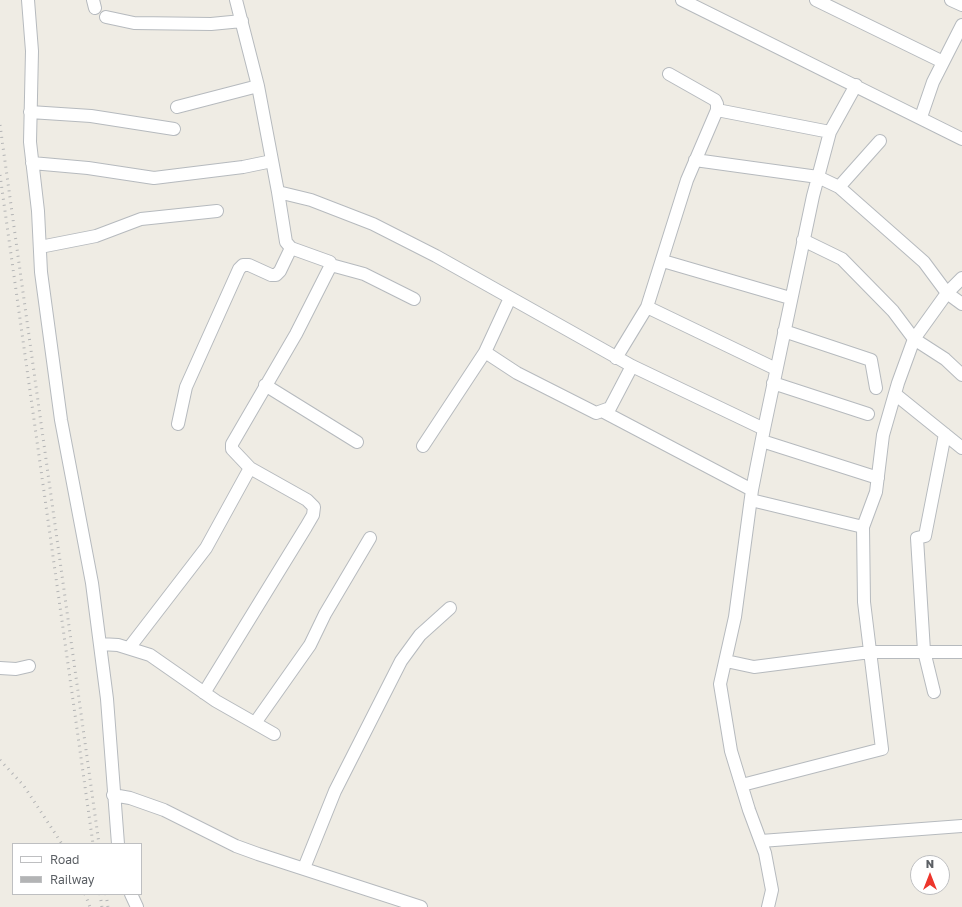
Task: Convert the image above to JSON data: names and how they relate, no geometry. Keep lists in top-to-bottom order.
{
  "legend": ["Road", "Railway"],
  "north": "top"
}
